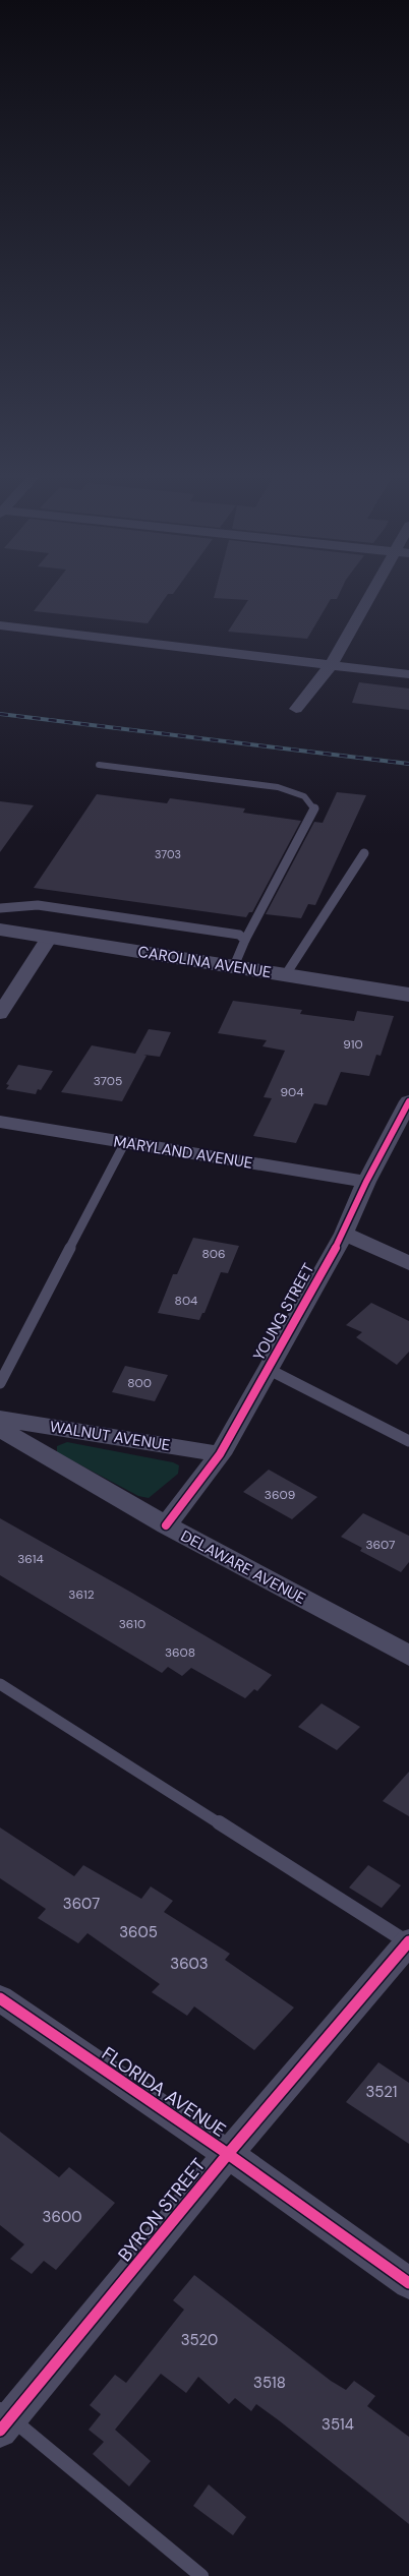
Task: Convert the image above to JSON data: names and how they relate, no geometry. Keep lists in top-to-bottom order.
{
  "streets": {
    "street": [
      "CAROLINA AVENUE",
      "MARYLAND AVENUE",
      "YOUNG STREET",
      "WALNUT AVENUE",
      "DELAWARE AVENUE",
      "FLORIDA AVENUE",
      "BYRON STREET"
    ]
  },
  "crossings": [
    ["MARYLAND AVENUE", "YOUNG STREET"],
    ["YOUNG STREET", "WALNUT AVENUE"],
    ["YOUNG STREET", "DELAWARE AVENUE"],
    ["FLORIDA AVENUE", "BYRON STREET"]
  ],
  "house_numbers": [
    "3703",
    "910",
    "3705",
    "904",
    "806",
    "804",
    "800",
    "3609",
    "3607",
    "3614",
    "3612",
    "3610",
    "3608",
    "3607",
    "3605",
    "3603",
    "3521",
    "3600",
    "3520",
    "3518",
    "3514"
  ]
}
